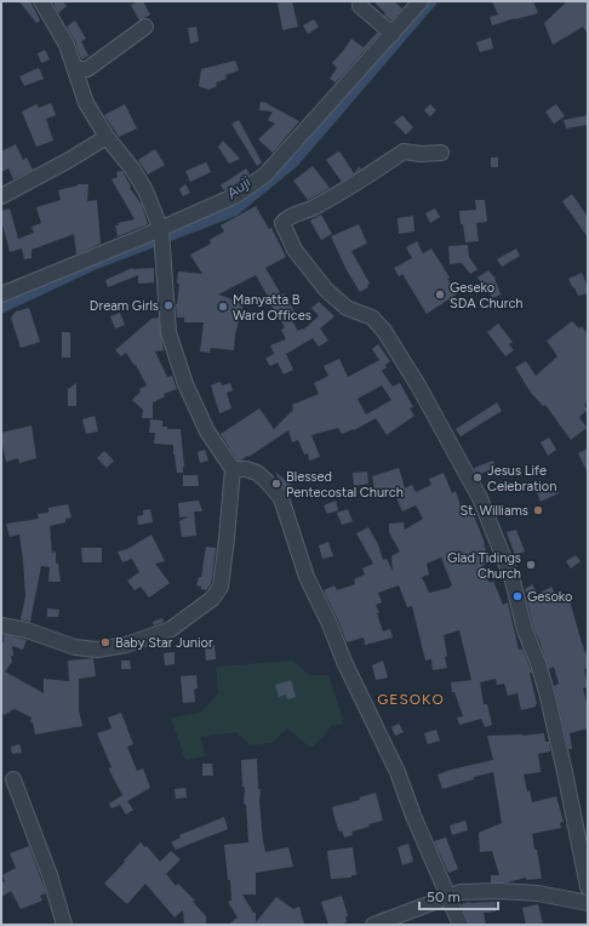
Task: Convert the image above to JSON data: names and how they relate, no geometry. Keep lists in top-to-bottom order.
{
  "districts": ["GESOKO"],
  "water": ["Auji"],
  "places": [
    "Geseko SDA Church",
    "Dream Girls",
    "Manyatta B Ward Offices",
    "Jesus Life Celebration",
    "Blessed Pentecostal Church",
    "St. Williams",
    "Glad Tidings Church",
    "Gesoko",
    "Baby Star Junior"
  ],
  "scale_bar": "50 m"
}
